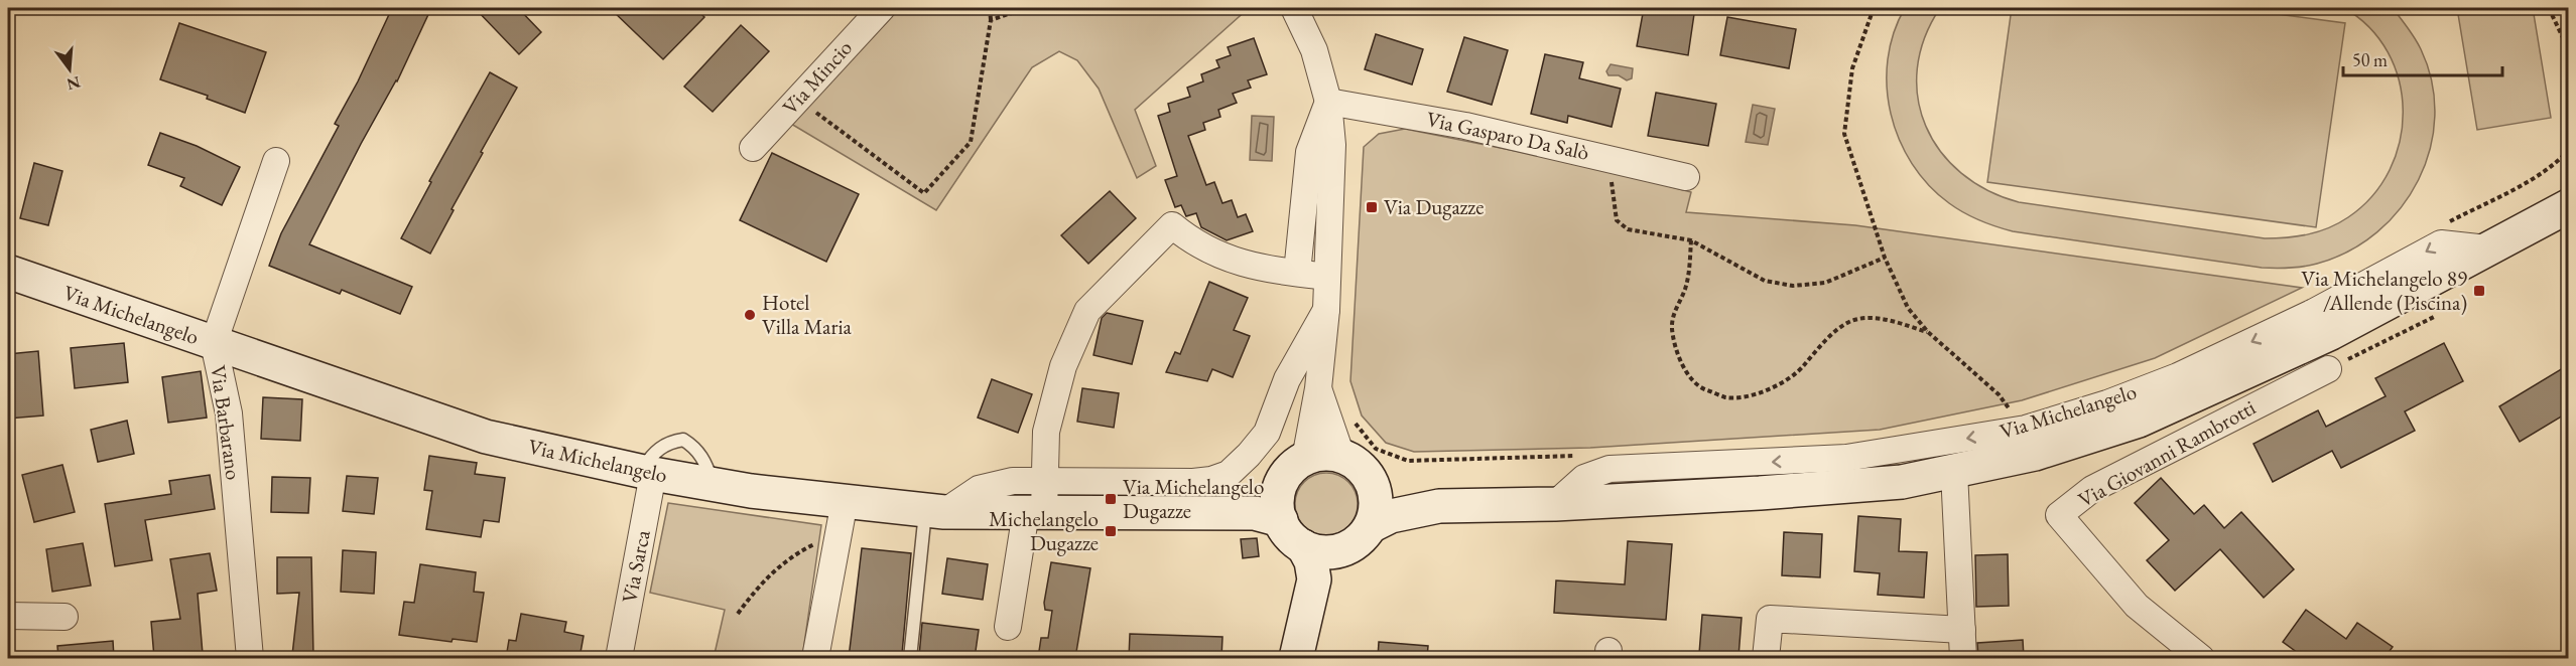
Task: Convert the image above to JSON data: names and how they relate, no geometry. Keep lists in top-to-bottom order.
{
  "streets": {
    "street": [
      "Via Mincio",
      "Via Gasparo Da Salò",
      "Via Michelangelo",
      "Via Barbarano",
      "Via Giovanni Rambrotti",
      "Via Sarca"
    ]
  },
  "crossings": [
    ["Via Michelangelo", "Via Barbarano"],
    ["Via Michelangelo", "Via Sarca"]
  ],
  "places": {
    "transit": [
      "Via Dugazze",
      "Via Michelangelo 89 /Allende (Piscina)",
      "Via Michelangelo Dugazze",
      "Michelangelo Dugazze"
    ],
    "other": ["Hotel Villa Maria"]
  },
  "scale_bar": "50 m",
  "north": "bottom"
}
